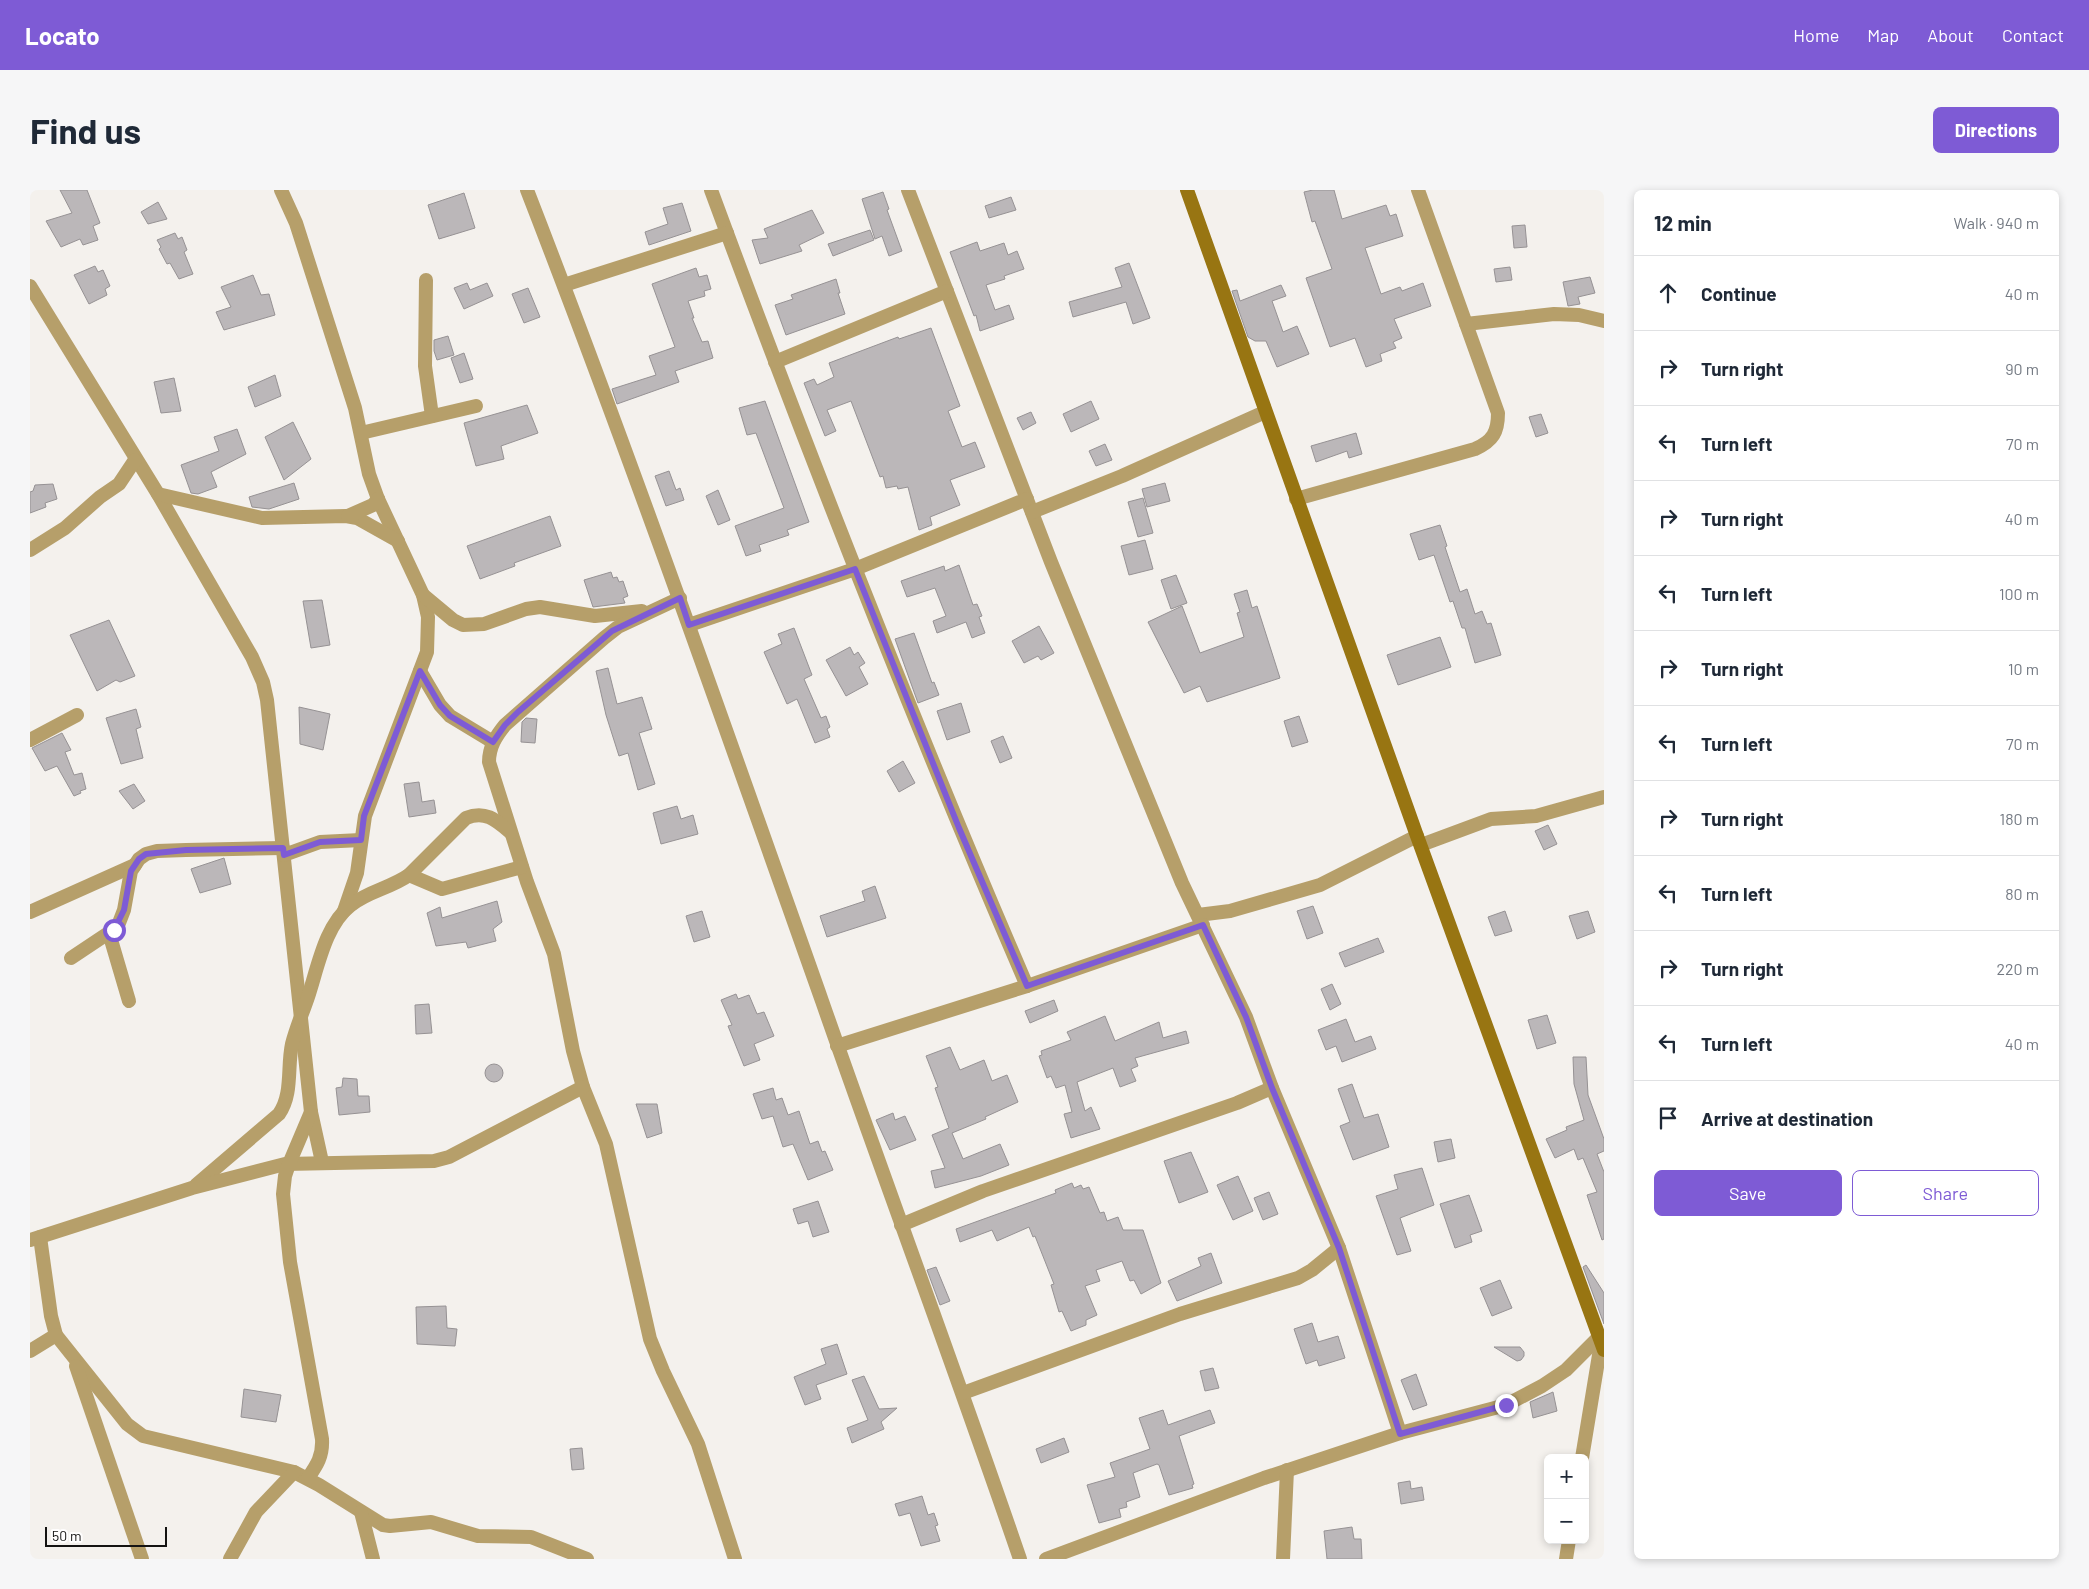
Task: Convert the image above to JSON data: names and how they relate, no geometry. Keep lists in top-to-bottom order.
{
  "scale_bar": "50 m",
  "page": {
    "header": "Locato",
    "nav": [
      "Home",
      "Map",
      "About",
      "Contact"
    ],
    "buttons": [
      "Directions",
      ["Save", "Share"]
    ],
    "title": "Find us",
    "heading": ["12 min", "Walk · 940 m"],
    "list": [
      ["Continue", "40 m"],
      ["Turn right", "90 m"],
      ["Turn left", "70 m"],
      ["Turn right", "40 m"],
      ["Turn left", "100 m"],
      ["Turn right", "10 m"],
      ["Turn left", "70 m"],
      ["Turn right", "180 m"],
      ["Turn left", "80 m"],
      ["Turn right", "220 m"],
      ["Turn left", "40 m"],
      "Arrive at destination"
    ],
    "map_buttons": ["+", "−"],
    "scale": "50 m"
  }
}
